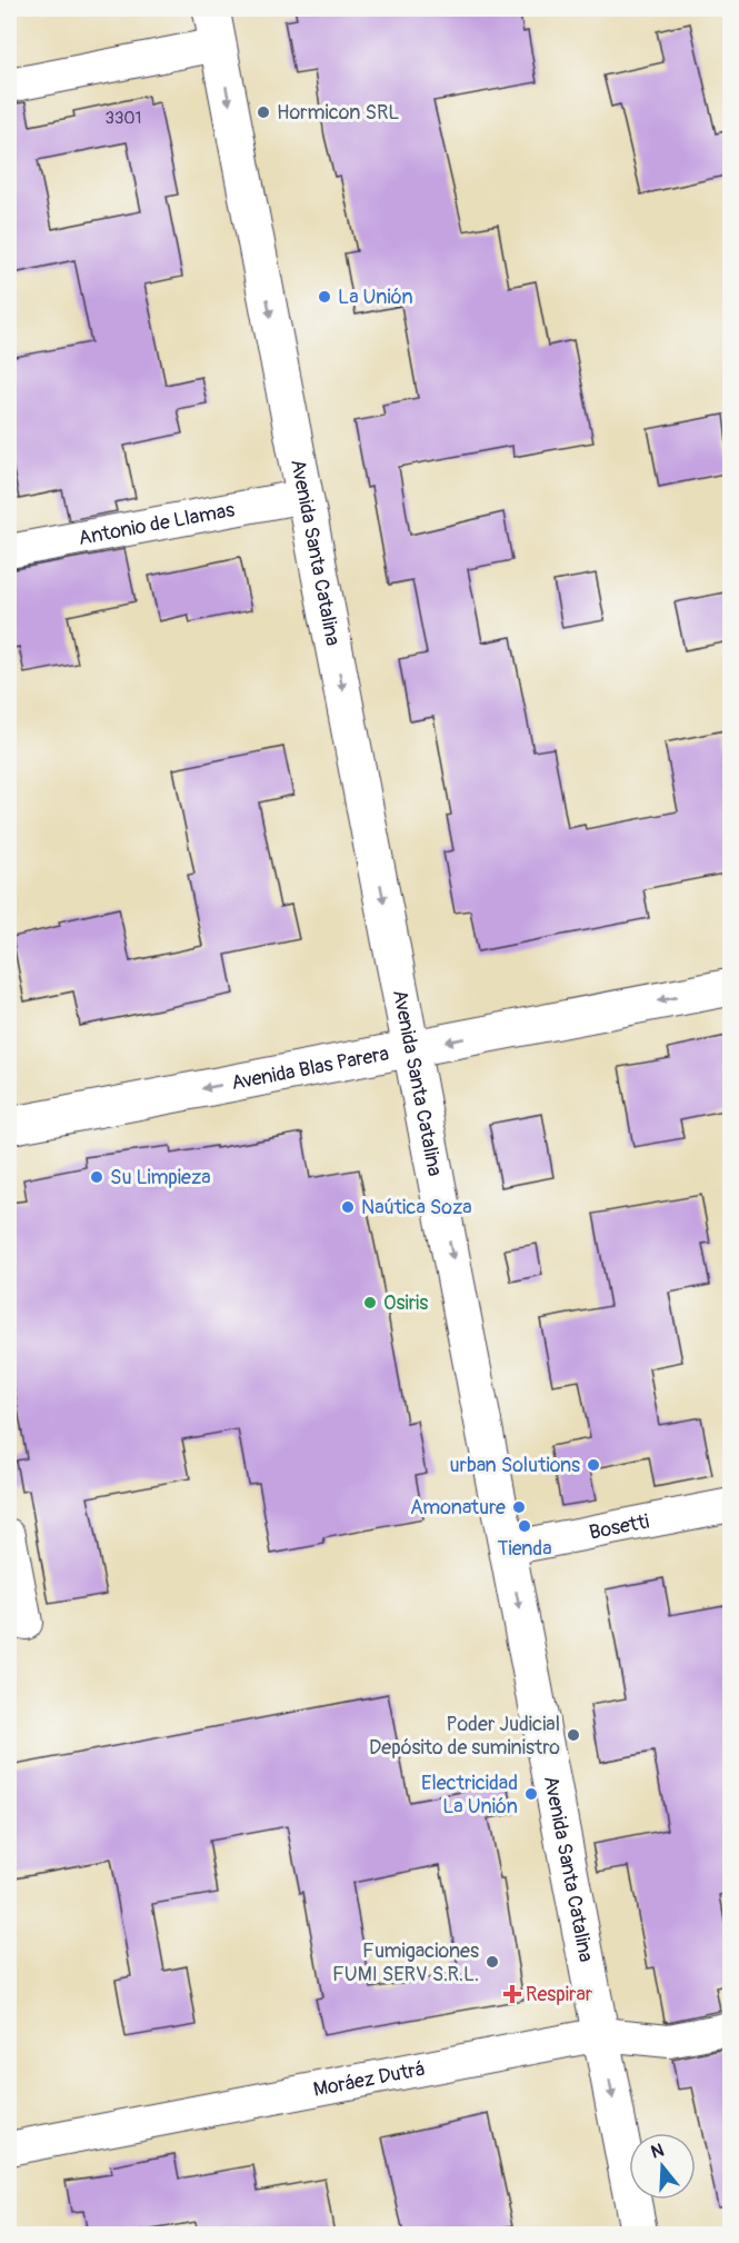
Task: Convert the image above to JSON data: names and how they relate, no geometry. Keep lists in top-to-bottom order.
{
  "streets": {
    "main road": ["Avenida Santa Catalina", "Avenida Blas Parera"],
    "street": ["Antonio de Llamas", "Bosetti", "Moráez Dutrá"]
  },
  "crossings": [
    ["Antonio de Llamas", "Avenida Santa Catalina"],
    ["Avenida Santa Catalina", "Avenida Blas Parera"],
    ["Avenida Santa Catalina", "Bosetti"],
    ["Avenida Santa Catalina", "Moráez Dutrá"]
  ],
  "one_way": ["Avenida Santa Catalina", "Avenida Blas Parera"],
  "places": {
    "other": [
      "Hormicon SRL",
      "La Unión",
      "Su Limpieza",
      "Naútica Soza",
      "Osiris",
      "urban Solutions",
      "Amonature",
      "Tienda",
      "Poder Judicial Depósito de suministro",
      "Electricidad La Unión",
      "Fumigaciones FUMI SERV S.R.L."
    ],
    "health": ["Respirar"]
  },
  "house_numbers": ["3301"],
  "north": "top"
}
